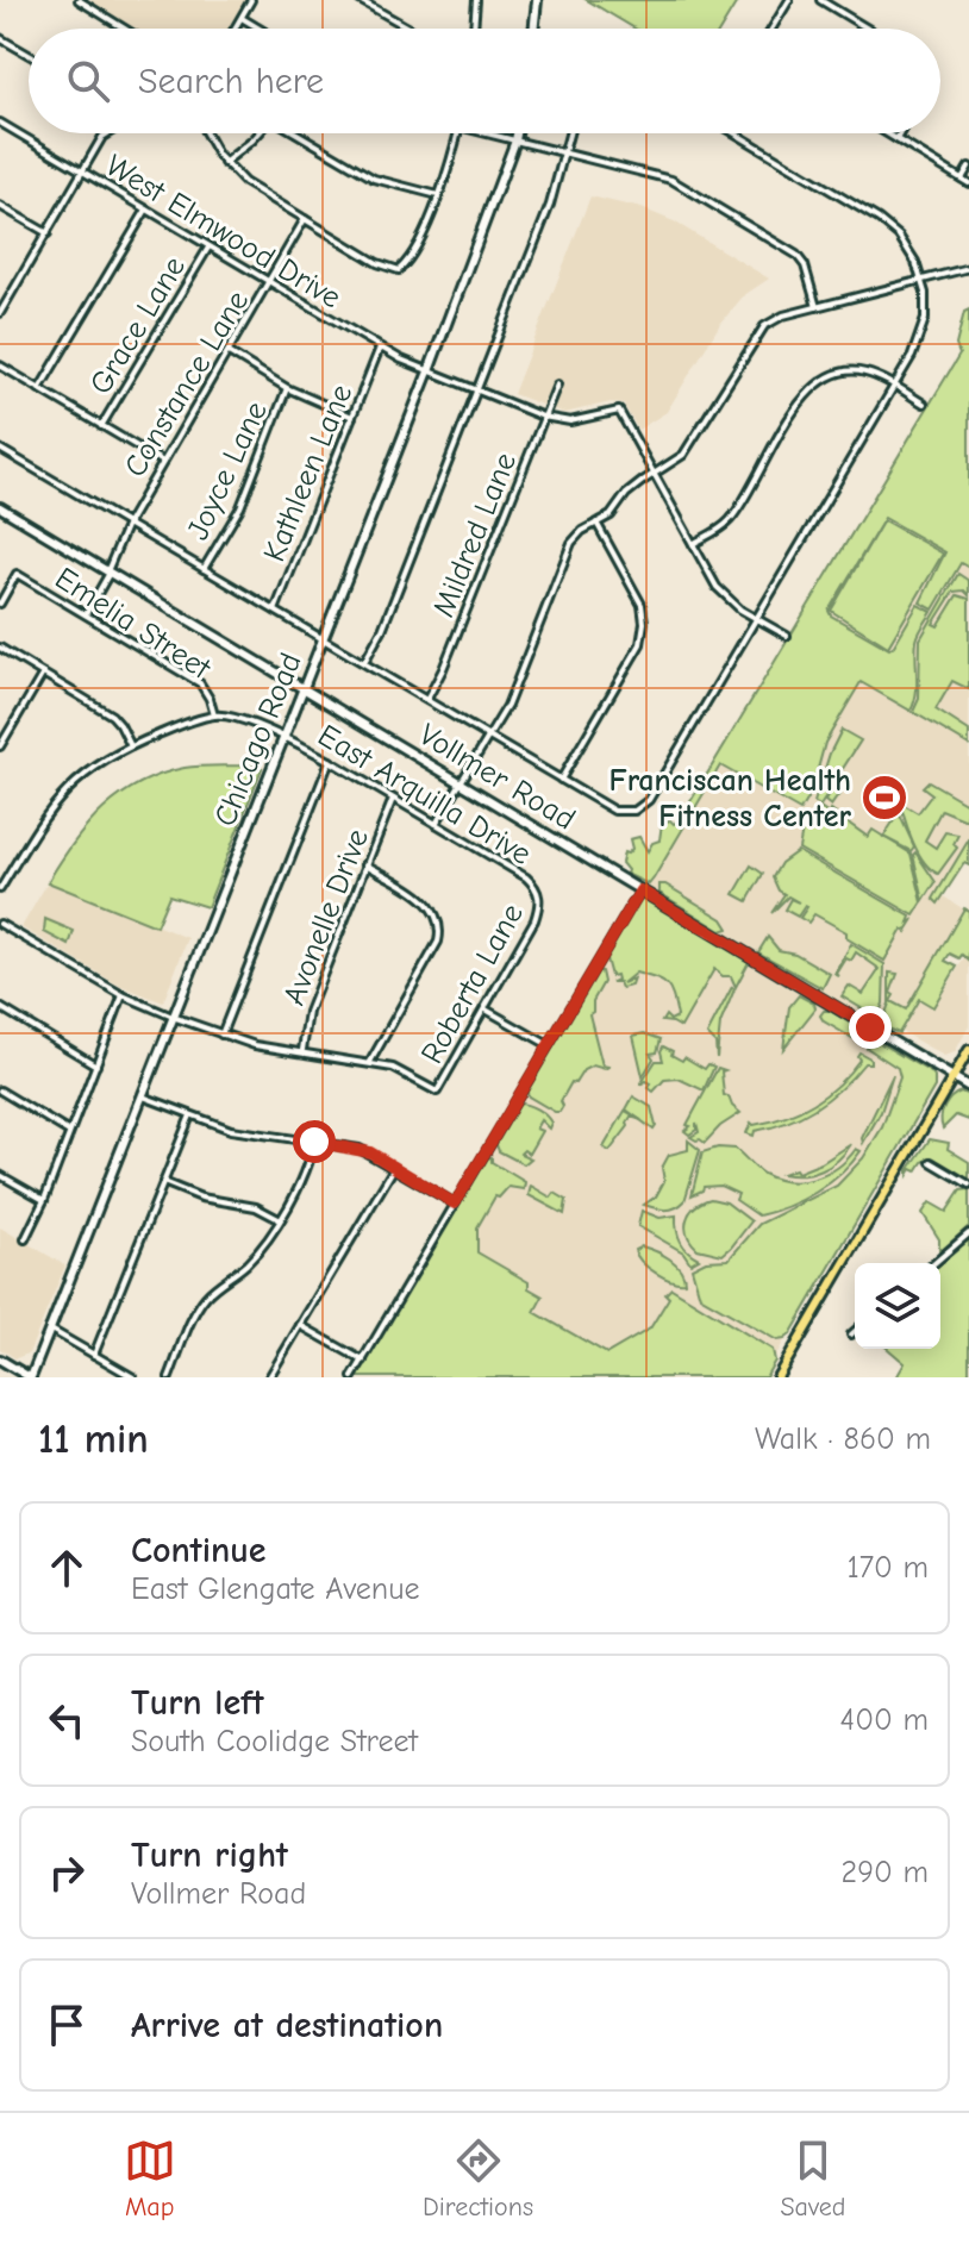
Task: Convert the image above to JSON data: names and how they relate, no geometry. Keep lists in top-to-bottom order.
{
  "streets": {
    "street": [
      "West Elmwood Drive",
      "Grace Lane",
      "Constance Lane",
      "Joyce Lane",
      "Kathleen Lane",
      "Mildred Lane",
      "Emelia Street",
      "Chicago Road",
      "Vollmer Road",
      "East Arquilla Drive",
      "Avonelle Drive",
      "Roberta Lane"
    ]
  },
  "crossings": [
    ["West Elmwood Drive", "Grace Lane"],
    ["West Elmwood Drive", "Constance Lane"],
    ["West Elmwood Drive", "Kathleen Lane"],
    ["West Elmwood Drive", "Mildred Lane"],
    ["West Elmwood Drive", "Chicago Road"],
    ["Constance Lane", "Emelia Street"],
    ["Constance Lane", "Vollmer Road"],
    ["Emelia Street", "East Arquilla Drive"],
    ["Chicago Road", "Vollmer Road"],
    ["Chicago Road", "East Arquilla Drive"],
    ["East Arquilla Drive", "Avonelle Drive"],
    ["East Arquilla Drive", "Roberta Lane"]
  ],
  "places": {
    "sports": ["Franciscan Health Fitness Center"]
  },
  "page": {
    "search": "Search here",
    "heading": ["11 min", "Walk · 860 m"],
    "list": [
      ["Continue", "East Glengate Avenue", "170 m"],
      ["Turn left", "South Coolidge Street", "400 m"],
      ["Turn right", "Vollmer Road", "290 m"],
      "Arrive at destination"
    ],
    "nav": ["Map", "Directions", "Saved"]
  }
}
